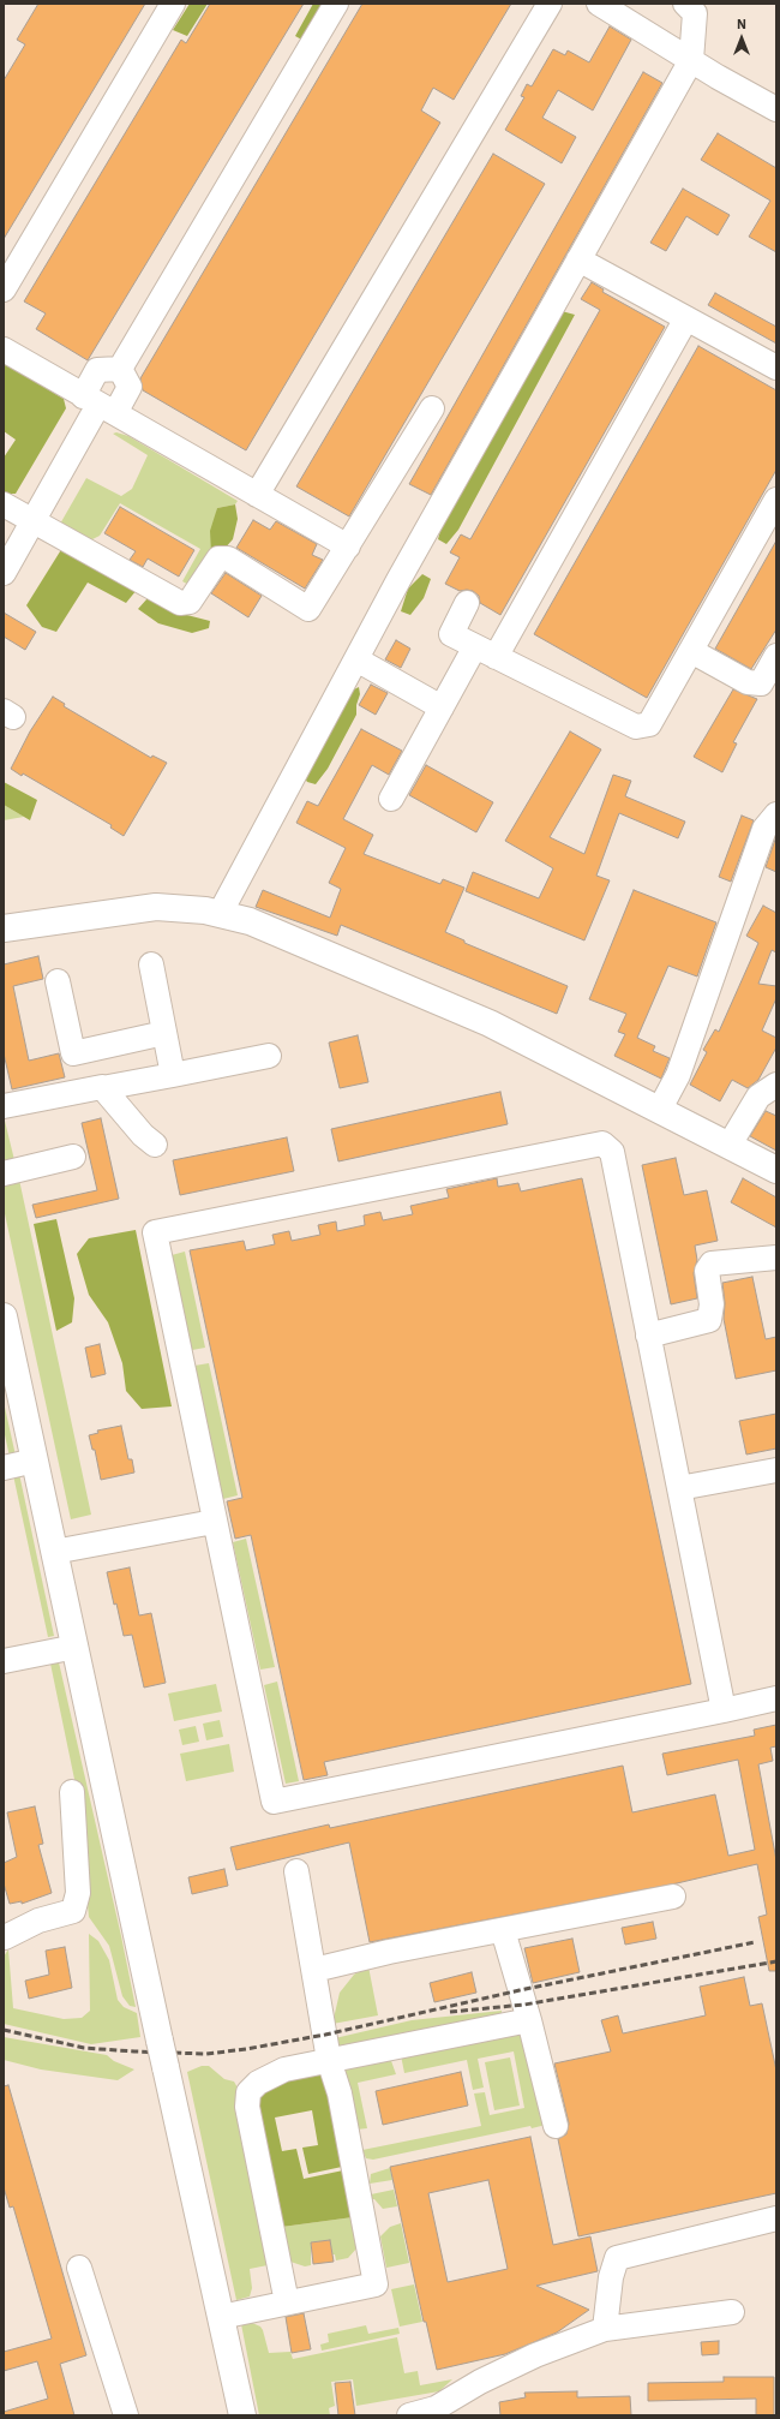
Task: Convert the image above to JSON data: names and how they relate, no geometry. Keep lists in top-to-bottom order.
{
  "north": "top"
}
